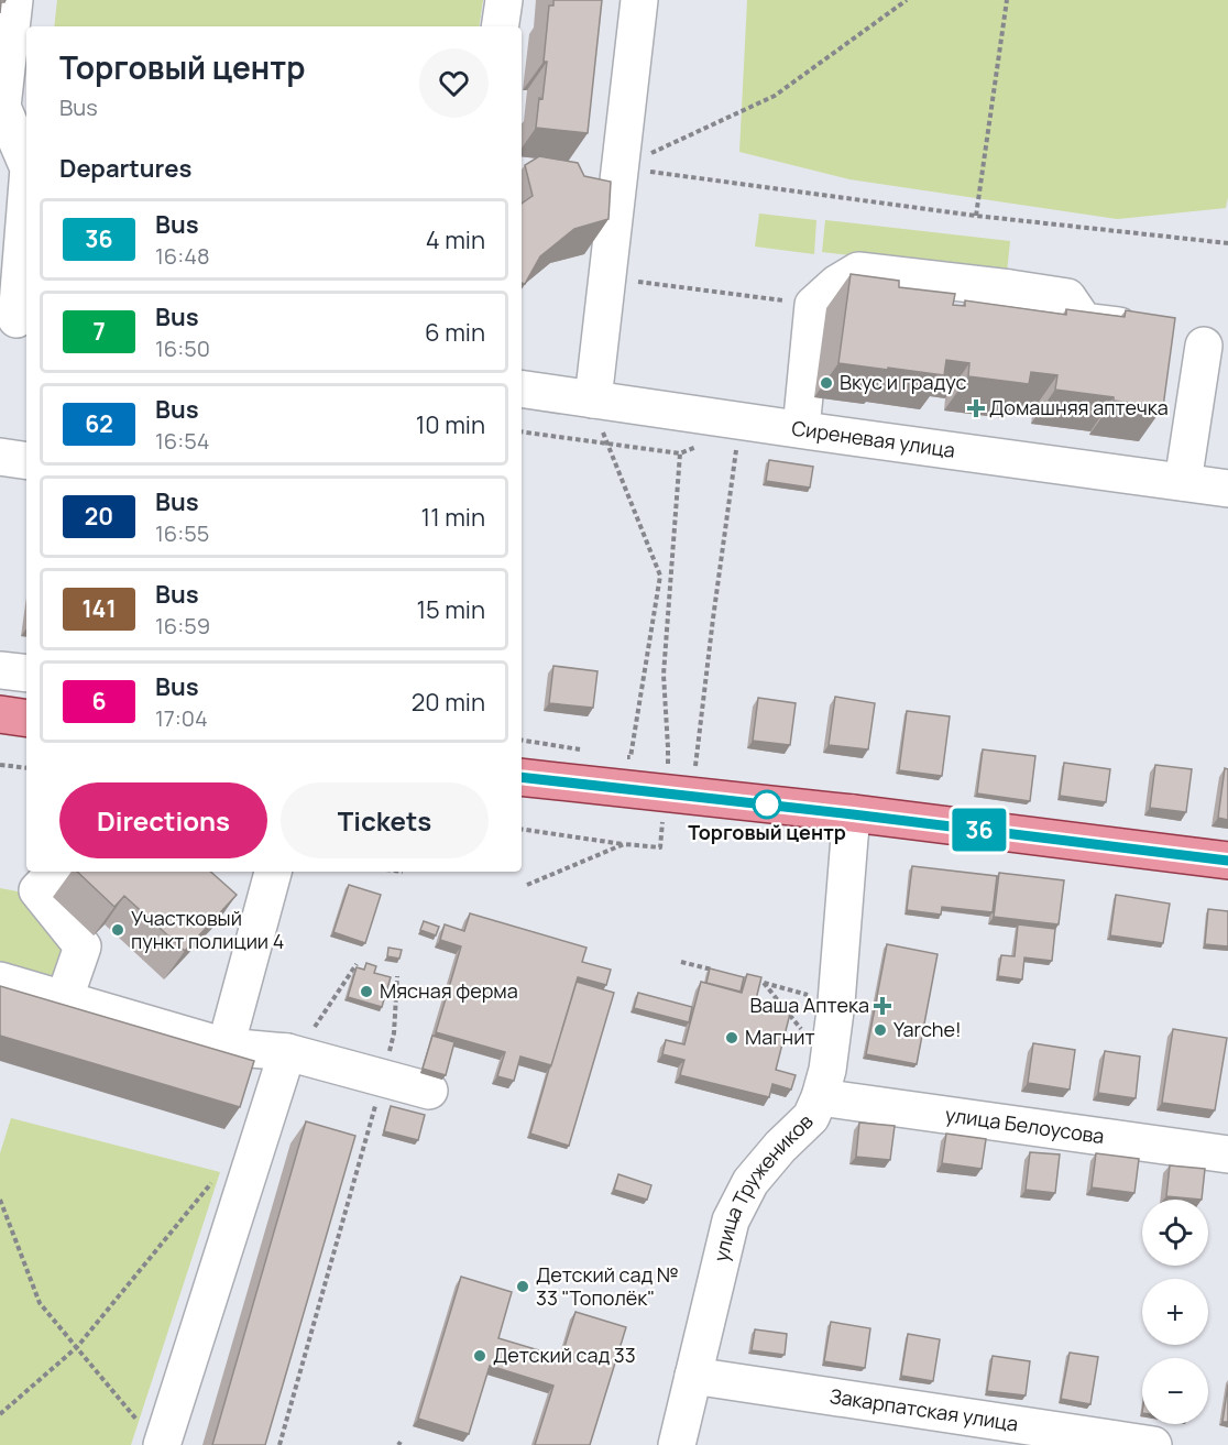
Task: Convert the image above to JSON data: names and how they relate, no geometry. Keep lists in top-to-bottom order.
{
  "streets": {
    "street": [
      "Сиреневая улица",
      "улица Белоусова",
      "улица Тружеников",
      "Закарпатская улица"
    ]
  },
  "crossings": [
    ["улица Белоусова", "улица Тружеников"],
    ["улица Тружеников", "Закарпатская улица"]
  ],
  "places": {
    "other": [
      "Вкус и градус",
      "Торговый центр",
      "Участковый пункт полиции 4",
      "Мясная ферма",
      "Yarche!",
      "Магнит",
      "Детский сад № 33 \"Тополёк\"",
      "Детский сад 33"
    ],
    "health": ["Домашняя аптечка", "Ваша Аптека"]
  },
  "lines": ["bus line 36"],
  "page": {
    "on_map": "36",
    "heading": [
      ["Торговый центр", "Bus"],
      "Departures"
    ],
    "list": [
      {
        "mark": "36",
        "name": "Bus",
        "note": "16:48",
        "value": "4 min"
      },
      {
        "mark": "7",
        "name": "Bus",
        "note": "16:50",
        "value": "6 min"
      },
      {
        "mark": "62",
        "name": "Bus",
        "note": "16:54",
        "value": "10 min"
      },
      {
        "mark": "20",
        "name": "Bus",
        "note": "16:55",
        "value": "11 min"
      },
      {
        "mark": "141",
        "name": "Bus",
        "note": "16:59",
        "value": "15 min"
      },
      {
        "mark": "6",
        "name": "Bus",
        "note": "17:04",
        "value": "20 min"
      }
    ],
    "buttons": ["Directions", "Tickets"],
    "map_buttons": ["+", "−"]
  }
}
